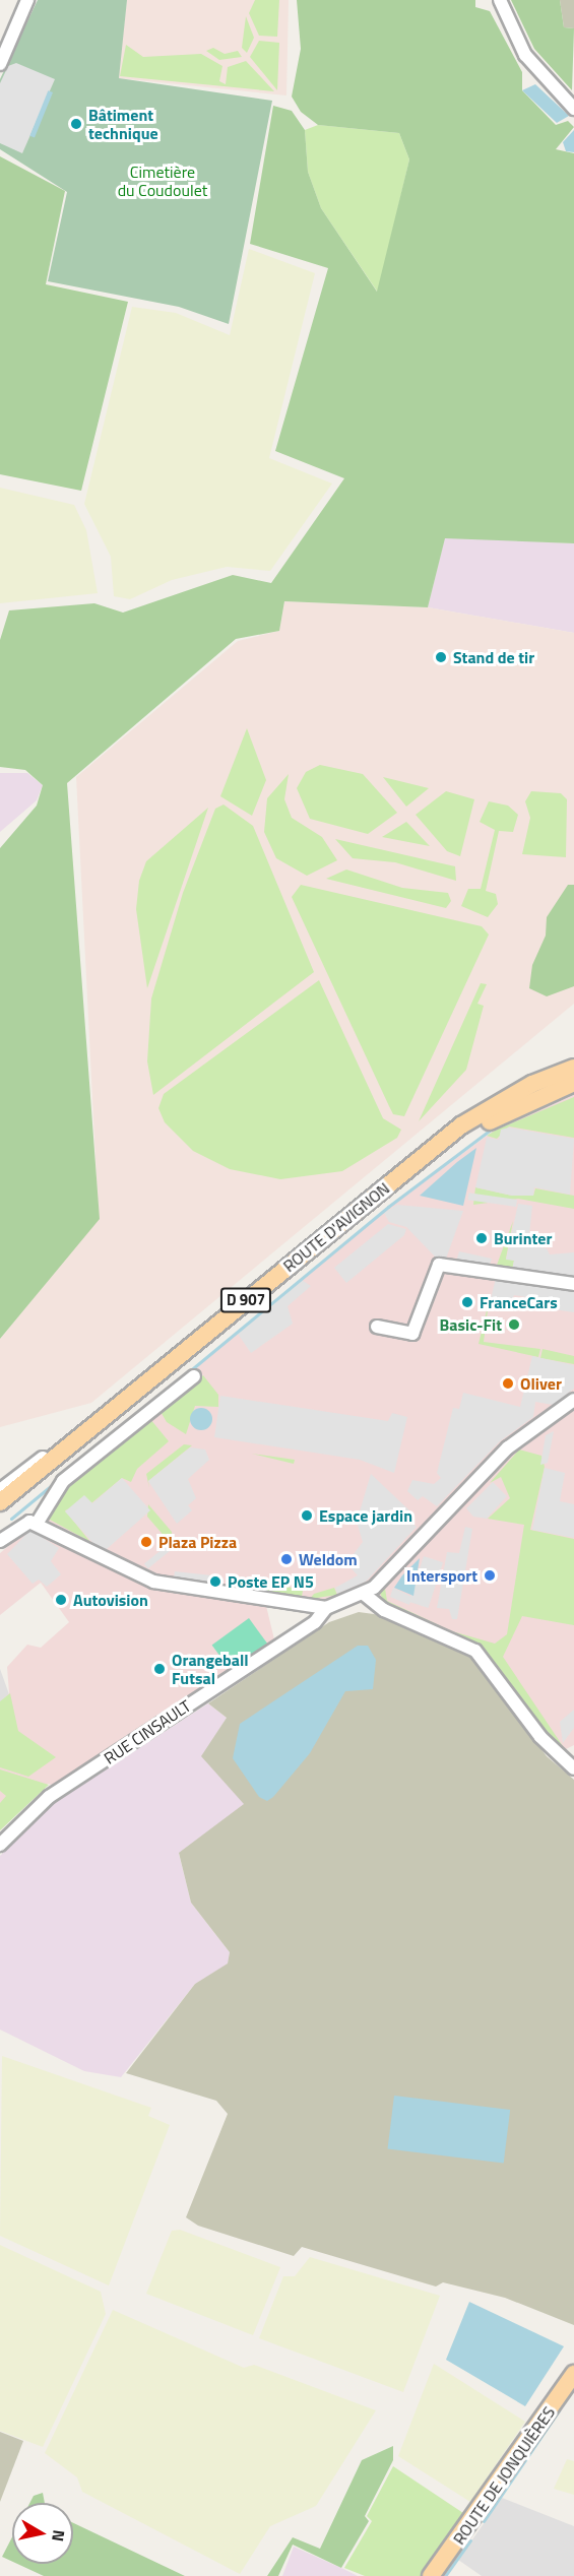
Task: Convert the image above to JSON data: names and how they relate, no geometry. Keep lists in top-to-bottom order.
{
  "streets": {
    "main road": ["ROUTE D'AVIGNON", "D 907", "ROUTE DE JONQUIÈRES"],
    "street": ["RUE CINSAULT"]
  },
  "parks": ["Cimetière du Coudoulet"],
  "places": [
    "Bâtiment technique",
    "Stand de tir",
    "Burinter",
    "FranceCars",
    "Basic-Fit",
    "Oliver",
    "Espace jardin",
    "Plaza Pizza",
    "Weldom",
    "Intersport",
    "Poste EP N5",
    "Autovision",
    "Orangeball Futsal"
  ],
  "north": "right"
}
